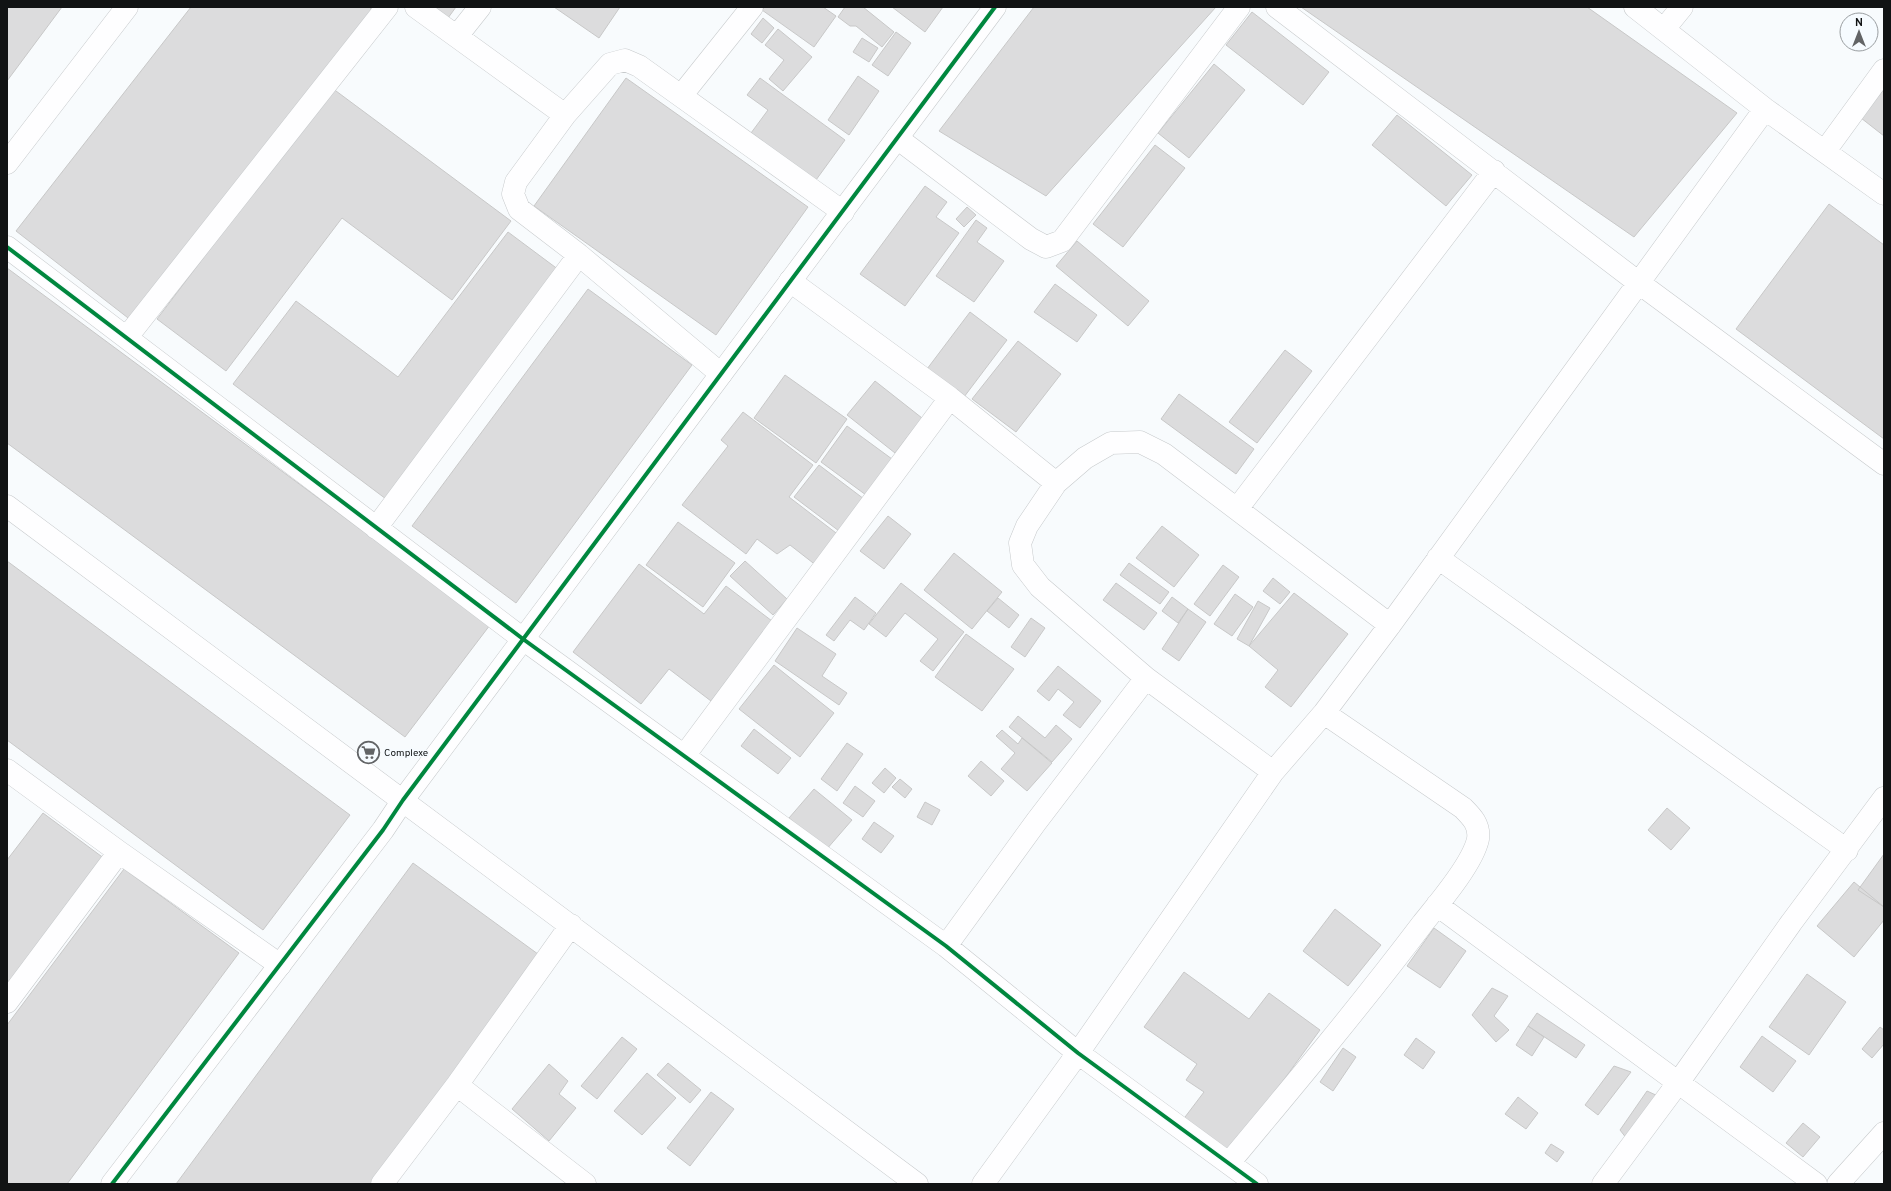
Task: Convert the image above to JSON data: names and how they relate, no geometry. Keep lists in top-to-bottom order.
{
  "places": {
    "supermarket": ["Complexe"]
  },
  "north": "top"
}
